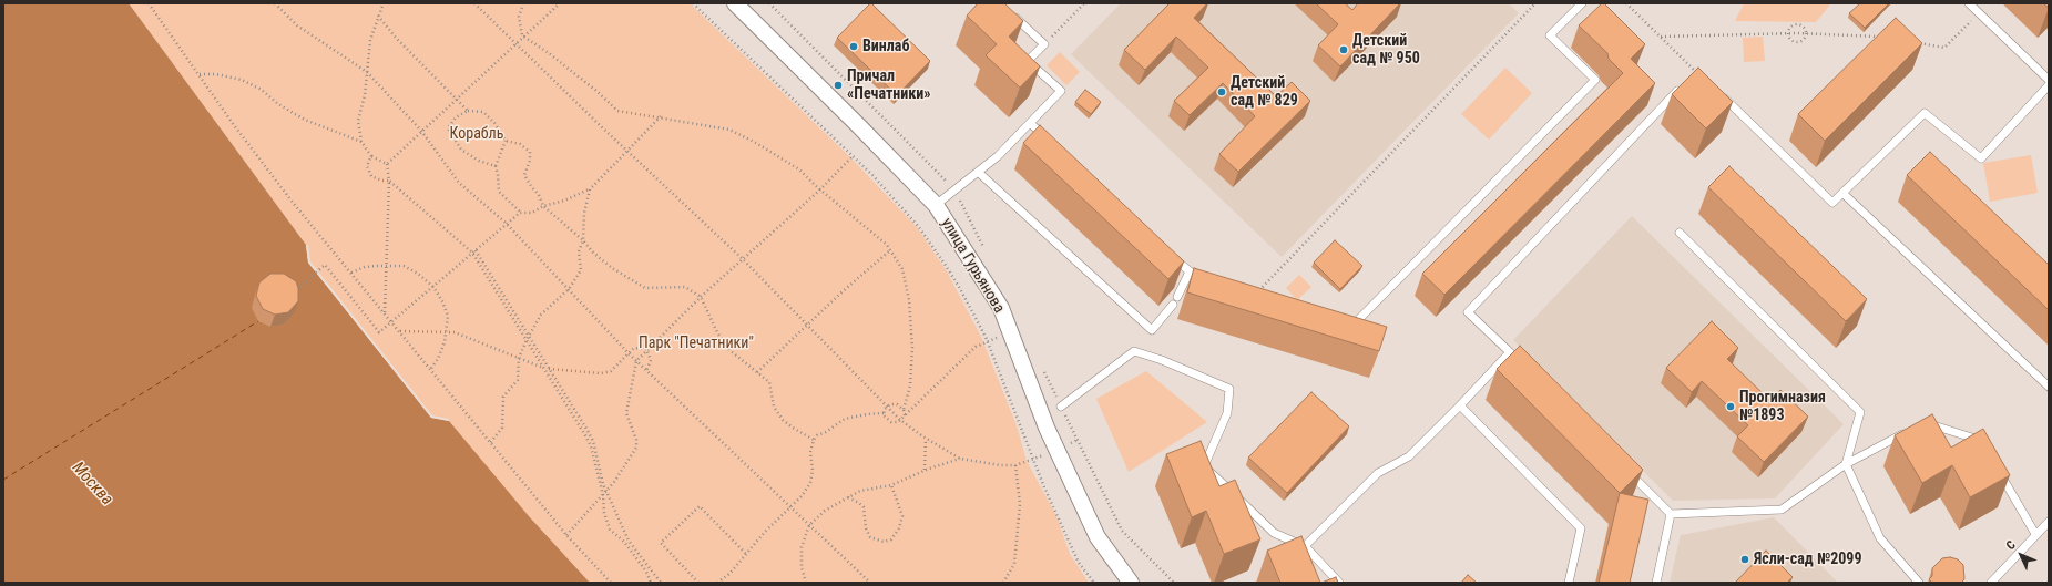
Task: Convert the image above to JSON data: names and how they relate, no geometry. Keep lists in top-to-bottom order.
{
  "streets": {
    "street": ["улица Гурьянова"]
  },
  "water": ["Москва"],
  "parks": ["Корабль", "Парк \"Печатники\""],
  "places": [
    "Винлаб",
    "Детский сад № 950",
    "Причал «Печатники»",
    "Детский сад № 829",
    "Прогимназия №1893",
    "Ясли-сад №2099"
  ],
  "north": "top left"
}
